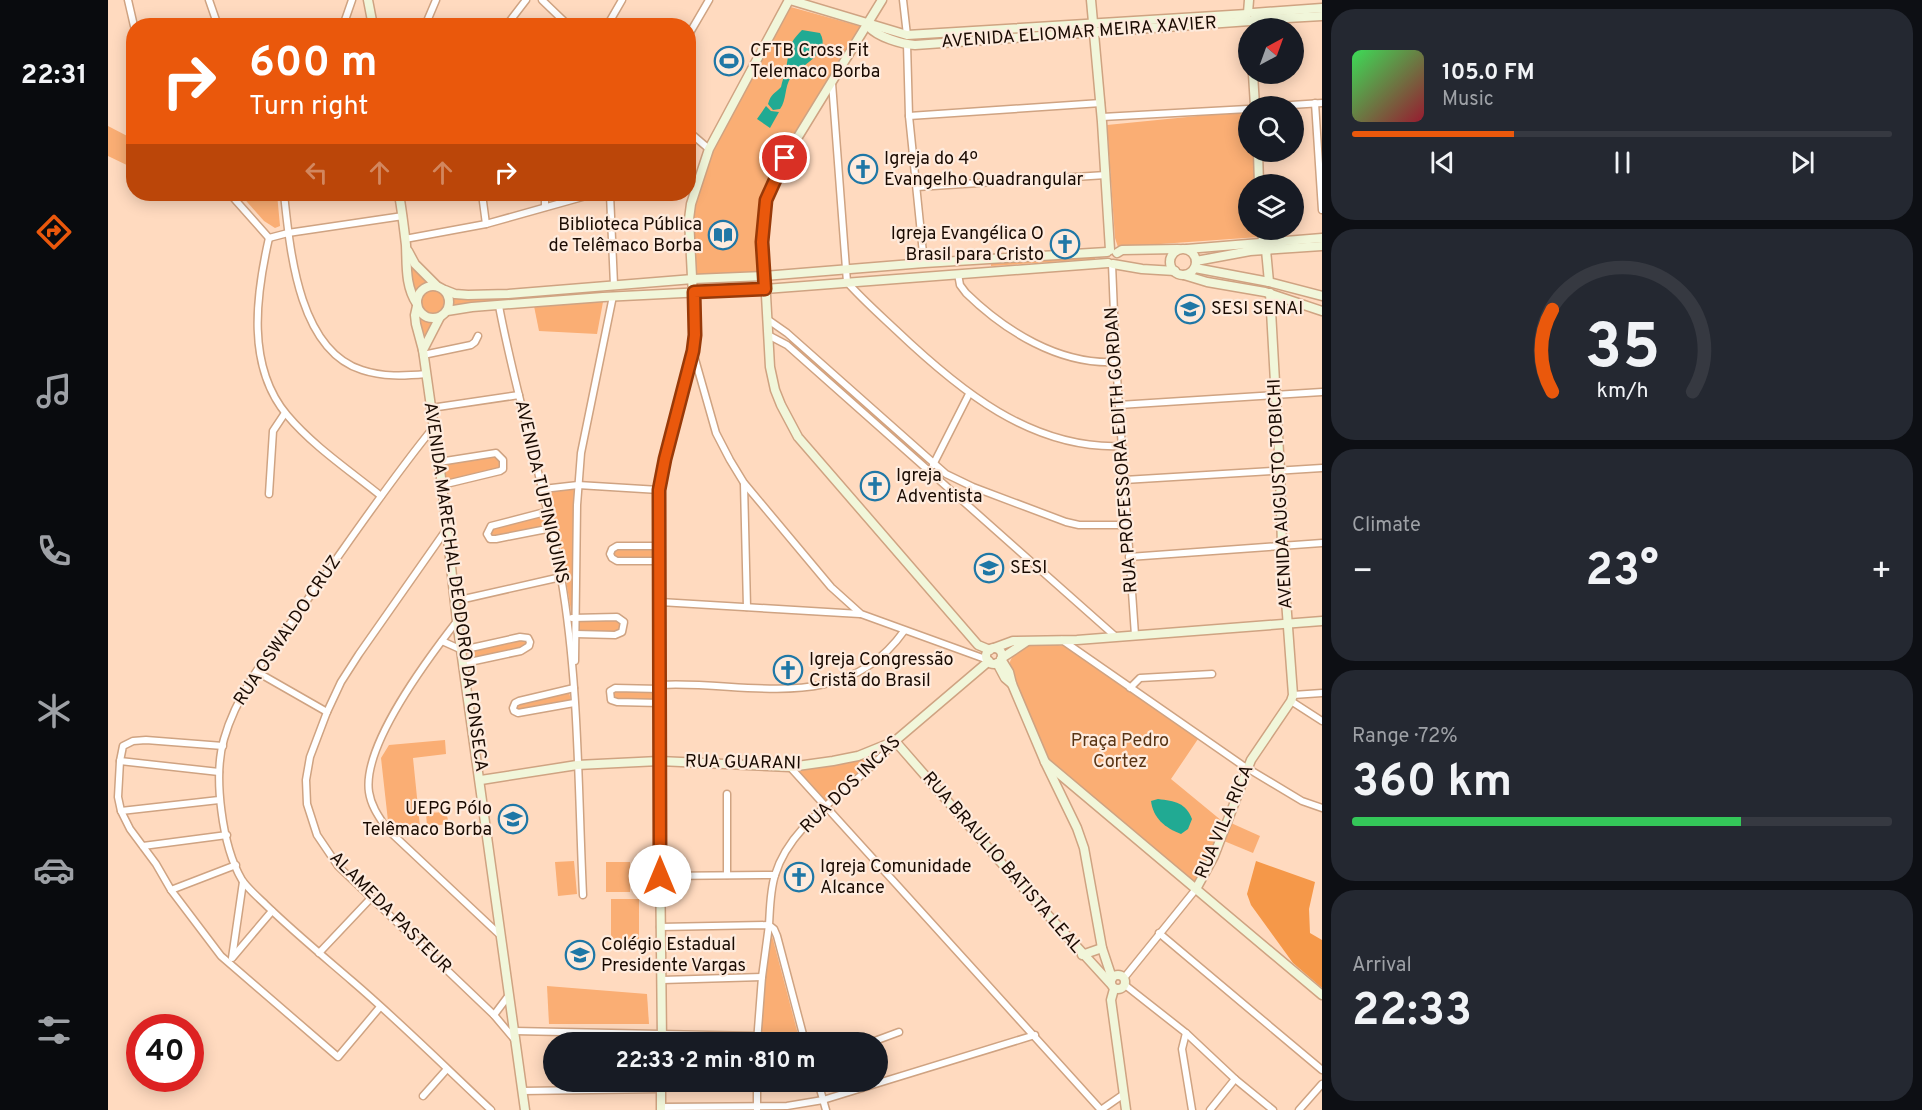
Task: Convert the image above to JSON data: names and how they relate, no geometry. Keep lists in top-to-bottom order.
{
  "streets": {
    "street": [
      "AVENIDA ELIOMAR MEIRA XAVIER",
      "RUA PROFESSORA EDITH GORDAN",
      "AVENIDA TUPINIQUINS",
      "AVENIDA AUGUSTO TOBICHI",
      "AVENIDA MARECHAL DEODORO DA FONSECA",
      "RUA OSWALDO CRUZ",
      "RUA GUARANI",
      "RUA DOS INCAS",
      "RUA VILA RICA",
      "RUA BRAULIO BATISTA LEAL",
      "ALAMEDA PASTEUR"
    ]
  },
  "crossings": [
    ["AVENIDA TUPINIQUINS", "RUA GUARANI"],
    ["AVENIDA AUGUSTO TOBICHI", "RUA VILA RICA"],
    ["AVENIDA MARECHAL DEODORO DA FONSECA", "RUA OSWALDO CRUZ"],
    ["AVENIDA MARECHAL DEODORO DA FONSECA", "RUA GUARANI"],
    ["AVENIDA MARECHAL DEODORO DA FONSECA", "ALAMEDA PASTEUR"],
    ["RUA GUARANI", "RUA DOS INCAS"],
    ["RUA GUARANI", "RUA BRAULIO BATISTA LEAL"],
    ["RUA DOS INCAS", "RUA BRAULIO BATISTA LEAL"]
  ],
  "parks": ["Praça Pedro Cortez"],
  "places": {
    "sports": ["CFTB Cross Fit Telemaco Borba"],
    "church": [
      "Igreja do 4º Evangelho Quadrangular",
      "Igreja Evangélica O Brasil para Cristo",
      "Igreja Adventista",
      "Igreja Congressão Cristã do Brasil",
      "Igreja Comunidade Alcance"
    ],
    "library": ["Biblioteca Pública de Telêmaco Borba"],
    "school or university": [
      "SESI SENAI",
      "SESI",
      "UEPG Pólo Telêmaco Borba",
      "Colégio Estadual Presidente Vargas"
    ]
  },
  "north": "top right",
  "page": {
    "tabs": "22:31",
    "turn": ["600 m", "Turn right"],
    "song": ["105.0 FM", "Music"],
    "tile": [
      "Climate",
      ["Range · 72%", "360 km"],
      ["Arrival", "22:33"]
    ],
    "heat": ["−", "23°", "+"],
    "limit": "40",
    "trip": "22:33 · 2 min · 810 m",
    "gauge": ["35", "km/h"]
  }
}
